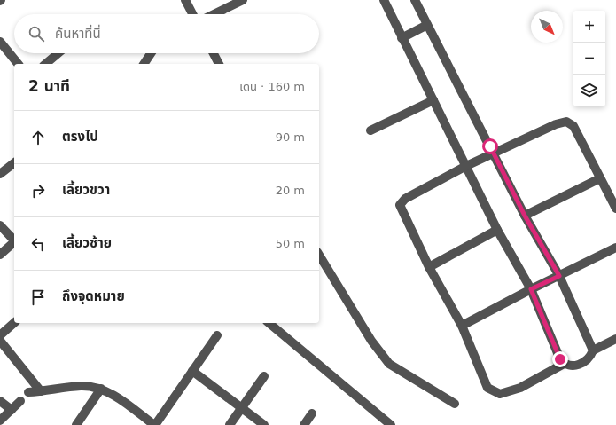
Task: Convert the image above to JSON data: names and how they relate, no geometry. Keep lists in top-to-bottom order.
{
  "north": "bottom right",
  "page": {
    "map_buttons": ["+", "−"],
    "search": "ค้นหาที่นี่",
    "heading": ["2 นาที", "เดิน · 160 m"],
    "list": [
      ["ตรงไป", "90 m"],
      ["เลี้ยวขวา", "20 m"],
      ["เลี้ยวซ้าย", "50 m"],
      "ถึงจุดหมาย"
    ]
  }
}
